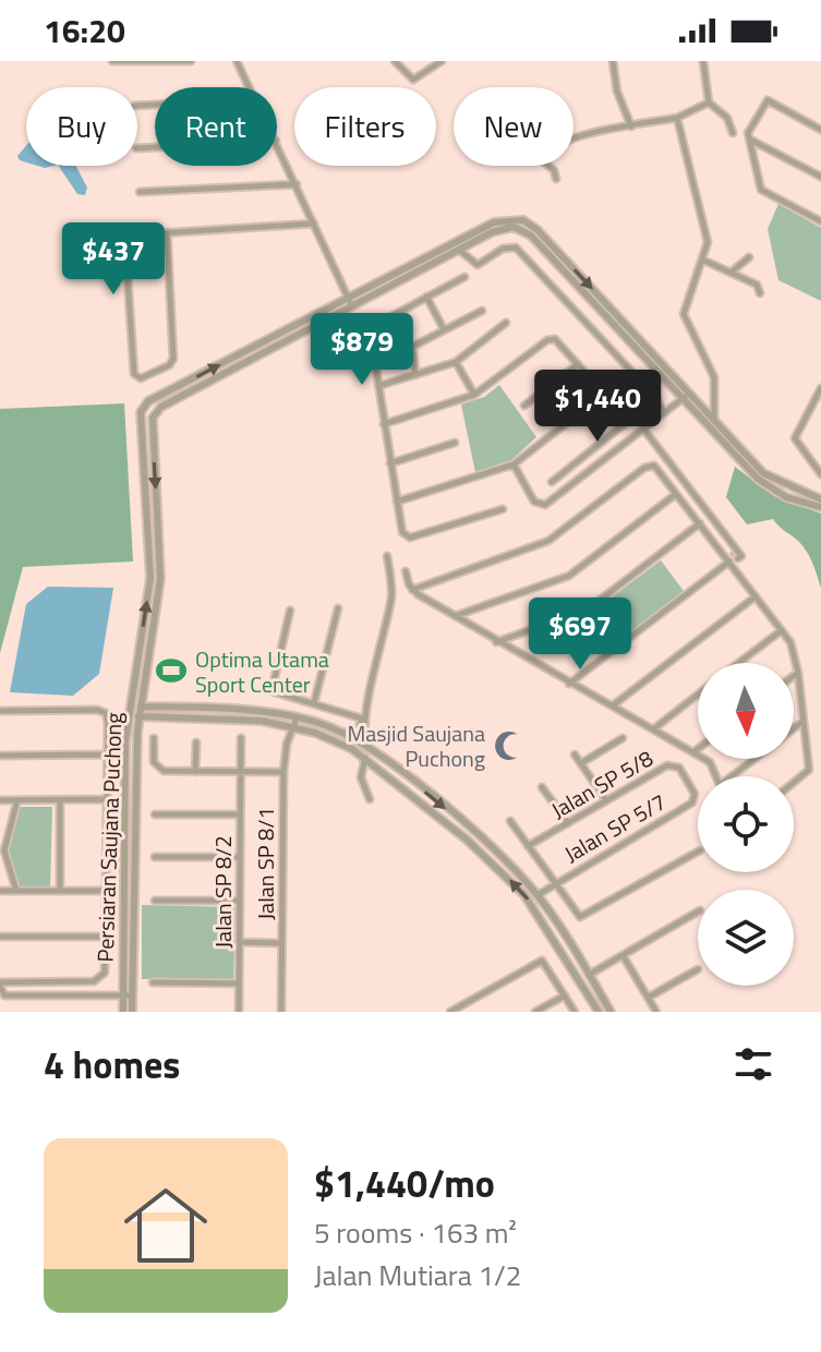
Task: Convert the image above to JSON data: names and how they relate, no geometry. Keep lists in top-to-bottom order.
{
  "streets": {
    "street": [
      "Jalan SP 5/8",
      "Jalan SP 5/7",
      "Persiaran Saujana Puchong",
      "Jalan SP 8/1",
      "Jalan SP 8/2"
    ]
  },
  "crossings": [
    ["Jalan SP 5/8", "Jalan SP 5/7"]
  ],
  "places": {
    "sports": ["Optima Utama Sport Center"],
    "mosque": ["Masjid Saujana Puchong"]
  },
  "north": "bottom",
  "page": {
    "status": "16:20",
    "chip": [
      "Buy",
      "Rent",
      "Filters",
      "New"
    ],
    "price": [
      "$437",
      "$879",
      "$1,440",
      "$697"
    ],
    "heading": "4 homes",
    "list": [
      {
        "name": "$1,440/mo",
        "note": "5 rooms · 163 m² · Jalan Mutiara 1/2"
      }
    ]
  }
}
